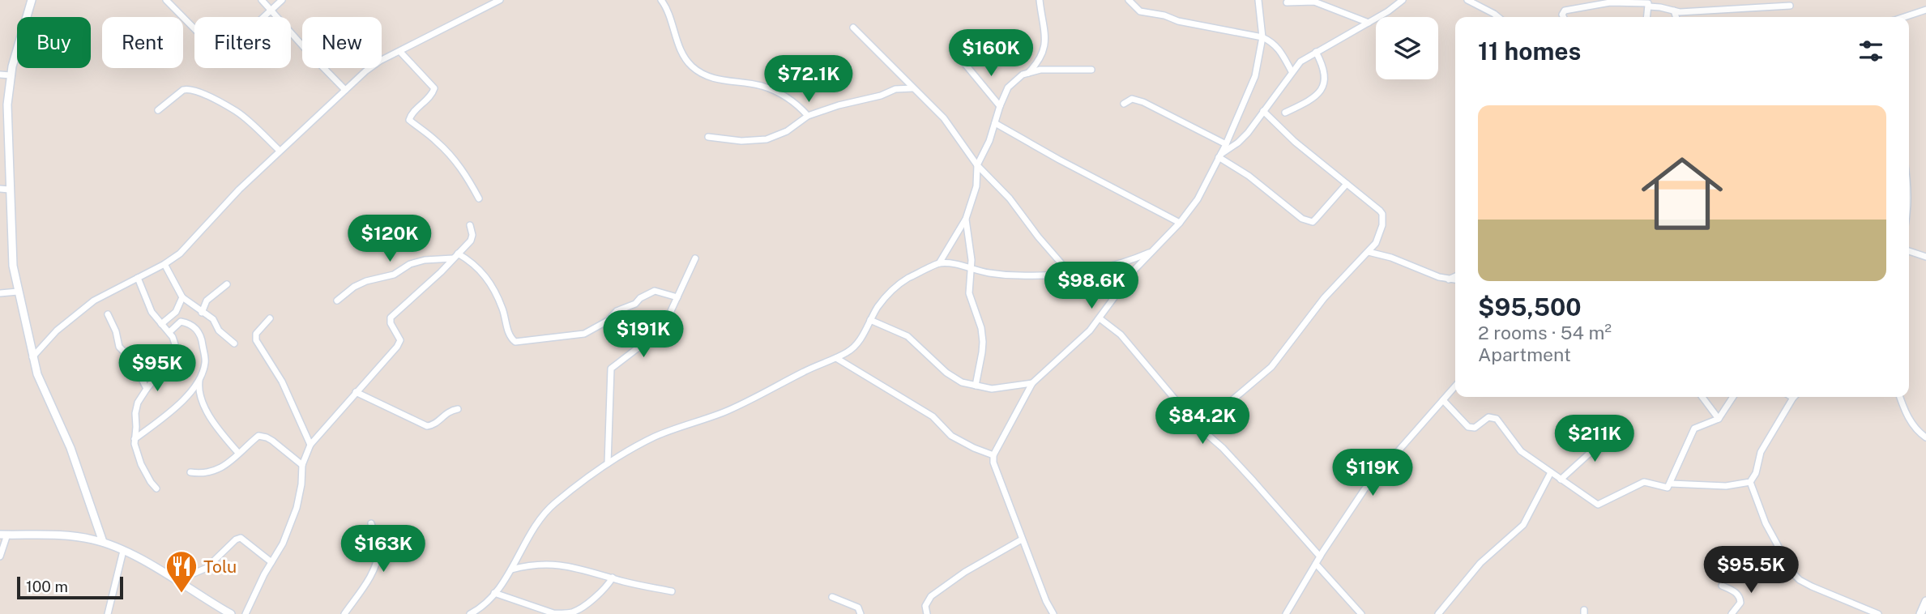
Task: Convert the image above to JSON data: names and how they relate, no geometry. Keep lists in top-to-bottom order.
{
  "places": {
    "restaurant": ["Tolu"]
  },
  "scale_bar": "100 m",
  "page": {
    "chip": [
      "Buy",
      "Rent",
      "Filters",
      "New"
    ],
    "heading": "11 homes",
    "price": [
      "$160K",
      "$72.1K",
      "$120K",
      "$98.6K",
      "$191K",
      "$95K",
      "$84.2K",
      "$211K",
      "$119K",
      "$163K",
      "$95.5K"
    ],
    "list": [
      {
        "name": "$95,500",
        "note": "2 rooms · 54 m² · Apartment"
      }
    ],
    "scale": "100 m"
  }
}
